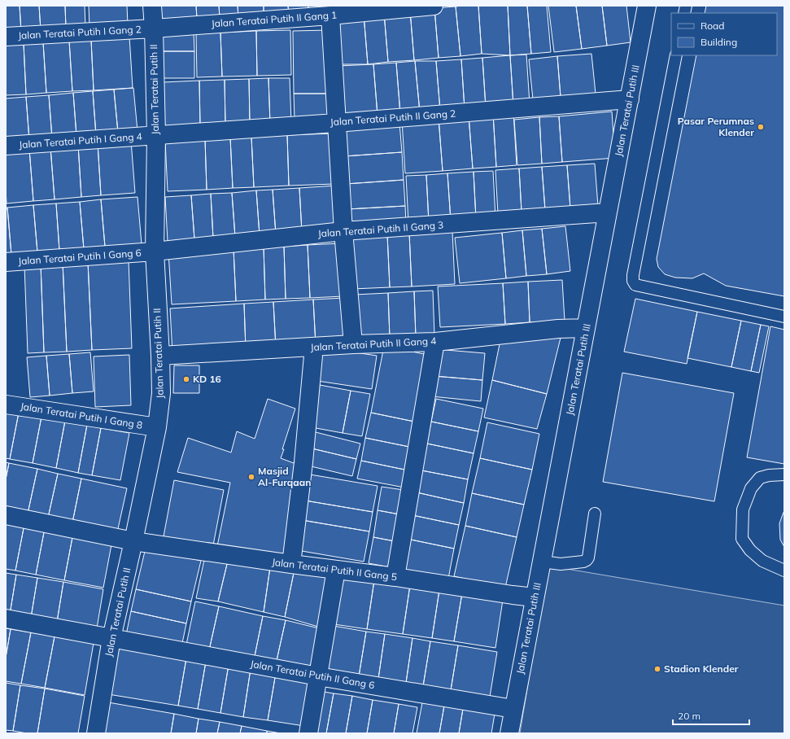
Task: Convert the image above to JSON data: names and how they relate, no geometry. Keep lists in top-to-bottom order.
{
  "streets": {
    "street": [
      "Jalan Teratai Putih II Gang 1",
      "Jalan Teratai Putih I Gang 2",
      "Jalan Teratai Putih II",
      "Jalan Teratai Putih III",
      "Jalan Teratai Putih II Gang 2",
      "Jalan Teratai Putih I Gang 4",
      "Jalan Teratai Putih II Gang 3",
      "Jalan Teratai Putih I Gang 6",
      "Jalan Teratai Putih II Gang 4",
      "Jalan Teratai Putih I Gang 8",
      "Jalan Teratai Putih II Gang 5",
      "Jalan Teratai Putih II Gang 6"
    ]
  },
  "crossings": [
    ["Jalan Teratai Putih II Gang 1", "Jalan Teratai Putih I Gang 2"],
    ["Jalan Teratai Putih II Gang 1", "Jalan Teratai Putih II"],
    ["Jalan Teratai Putih I Gang 2", "Jalan Teratai Putih II"],
    ["Jalan Teratai Putih II", "Jalan Teratai Putih II Gang 2"],
    ["Jalan Teratai Putih II", "Jalan Teratai Putih I Gang 4"],
    ["Jalan Teratai Putih II", "Jalan Teratai Putih II Gang 3"],
    ["Jalan Teratai Putih II", "Jalan Teratai Putih I Gang 6"],
    ["Jalan Teratai Putih II", "Jalan Teratai Putih II Gang 4"],
    ["Jalan Teratai Putih II", "Jalan Teratai Putih I Gang 8"],
    ["Jalan Teratai Putih II", "Jalan Teratai Putih II Gang 5"],
    ["Jalan Teratai Putih II", "Jalan Teratai Putih II Gang 6"],
    ["Jalan Teratai Putih III", "Jalan Teratai Putih II Gang 2"],
    ["Jalan Teratai Putih III", "Jalan Teratai Putih II Gang 3"],
    ["Jalan Teratai Putih III", "Jalan Teratai Putih II Gang 4"],
    ["Jalan Teratai Putih III", "Jalan Teratai Putih II Gang 5"],
    ["Jalan Teratai Putih III", "Jalan Teratai Putih II Gang 6"],
    ["Jalan Teratai Putih II Gang 2", "Jalan Teratai Putih I Gang 4"],
    ["Jalan Teratai Putih II Gang 3", "Jalan Teratai Putih I Gang 6"]
  ],
  "places": [
    "Pasar Perumnas Klender",
    "KD 16",
    "Masjid Al-Furqaan",
    "Stadion Klender"
  ],
  "legend": ["Road", "Building"],
  "scale_bar": "20 m"
}
